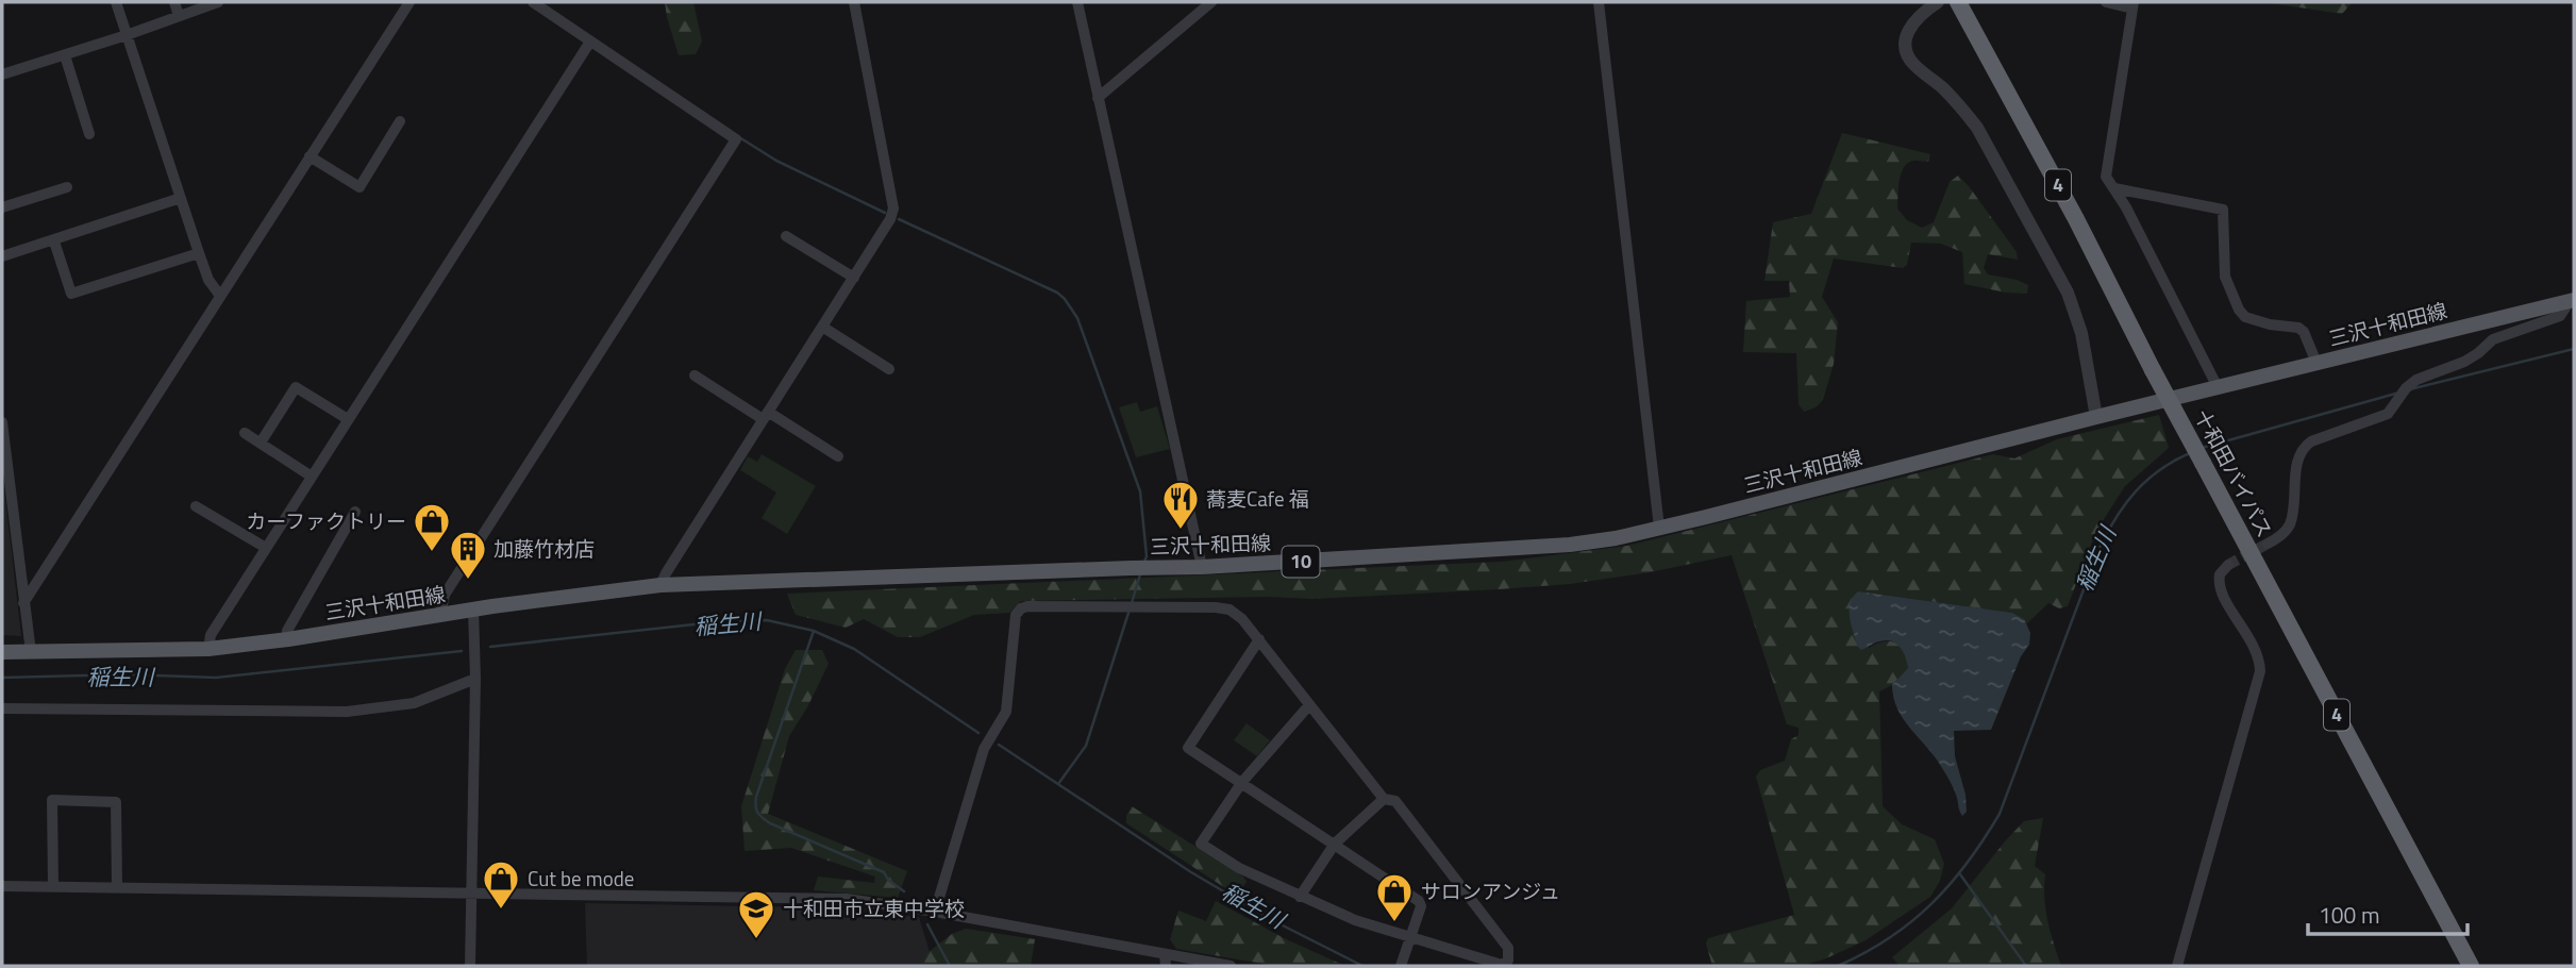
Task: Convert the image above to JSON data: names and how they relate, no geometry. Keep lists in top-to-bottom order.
{
  "streets": {
    "highway": ["4", "十和田バイパス"],
    "main road": ["三沢十和田線", "10"]
  },
  "water": ["稲生川"],
  "places": {
    "restaurant": ["蕎麦Cafe 福"],
    "shop": ["カーファクトリー", "Cut be mode", "サロンアンジュ"],
    "building": ["加藤竹材店"],
    "school or university": ["十和田市立東中学校"]
  },
  "scale_bar": "100 m"
}
